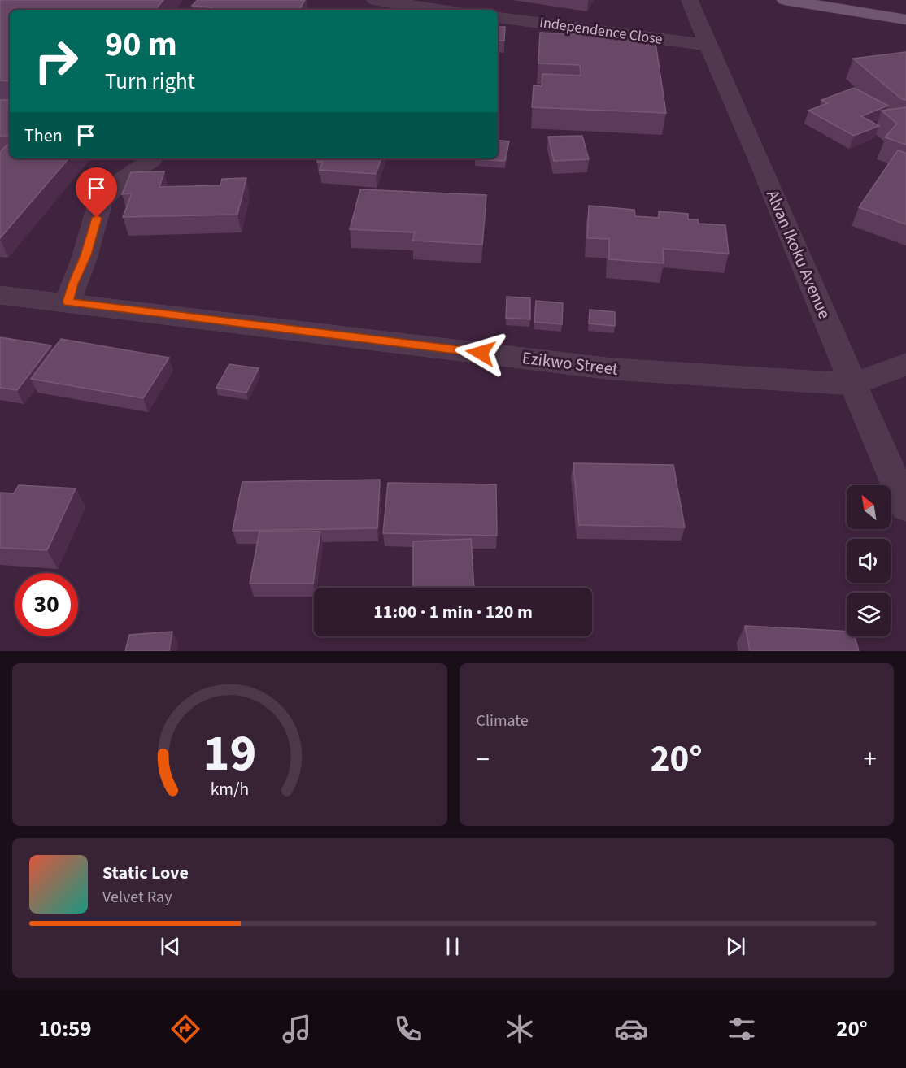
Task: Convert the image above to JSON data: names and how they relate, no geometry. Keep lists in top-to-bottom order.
{
  "streets": {
    "street": ["Independence Close", "Alvan Ikoku Avenue", "Ezikwo Street"]
  },
  "crossings": [
    ["Independence Close", "Alvan Ikoku Avenue"],
    ["Alvan Ikoku Avenue", "Ezikwo Street"]
  ],
  "north": "top left",
  "page": {
    "turn": ["90 m", "Turn right"],
    "then": "Then",
    "limit": "30",
    "trip": "11:00 · 1 min · 120 m",
    "tile": "Climate",
    "heat": ["−", "20°", "+"],
    "song": ["Static Love", "Velvet Ray"],
    "tabs": ["10:59", "20°"],
    "gauge": ["19", "km/h"]
  }
}
